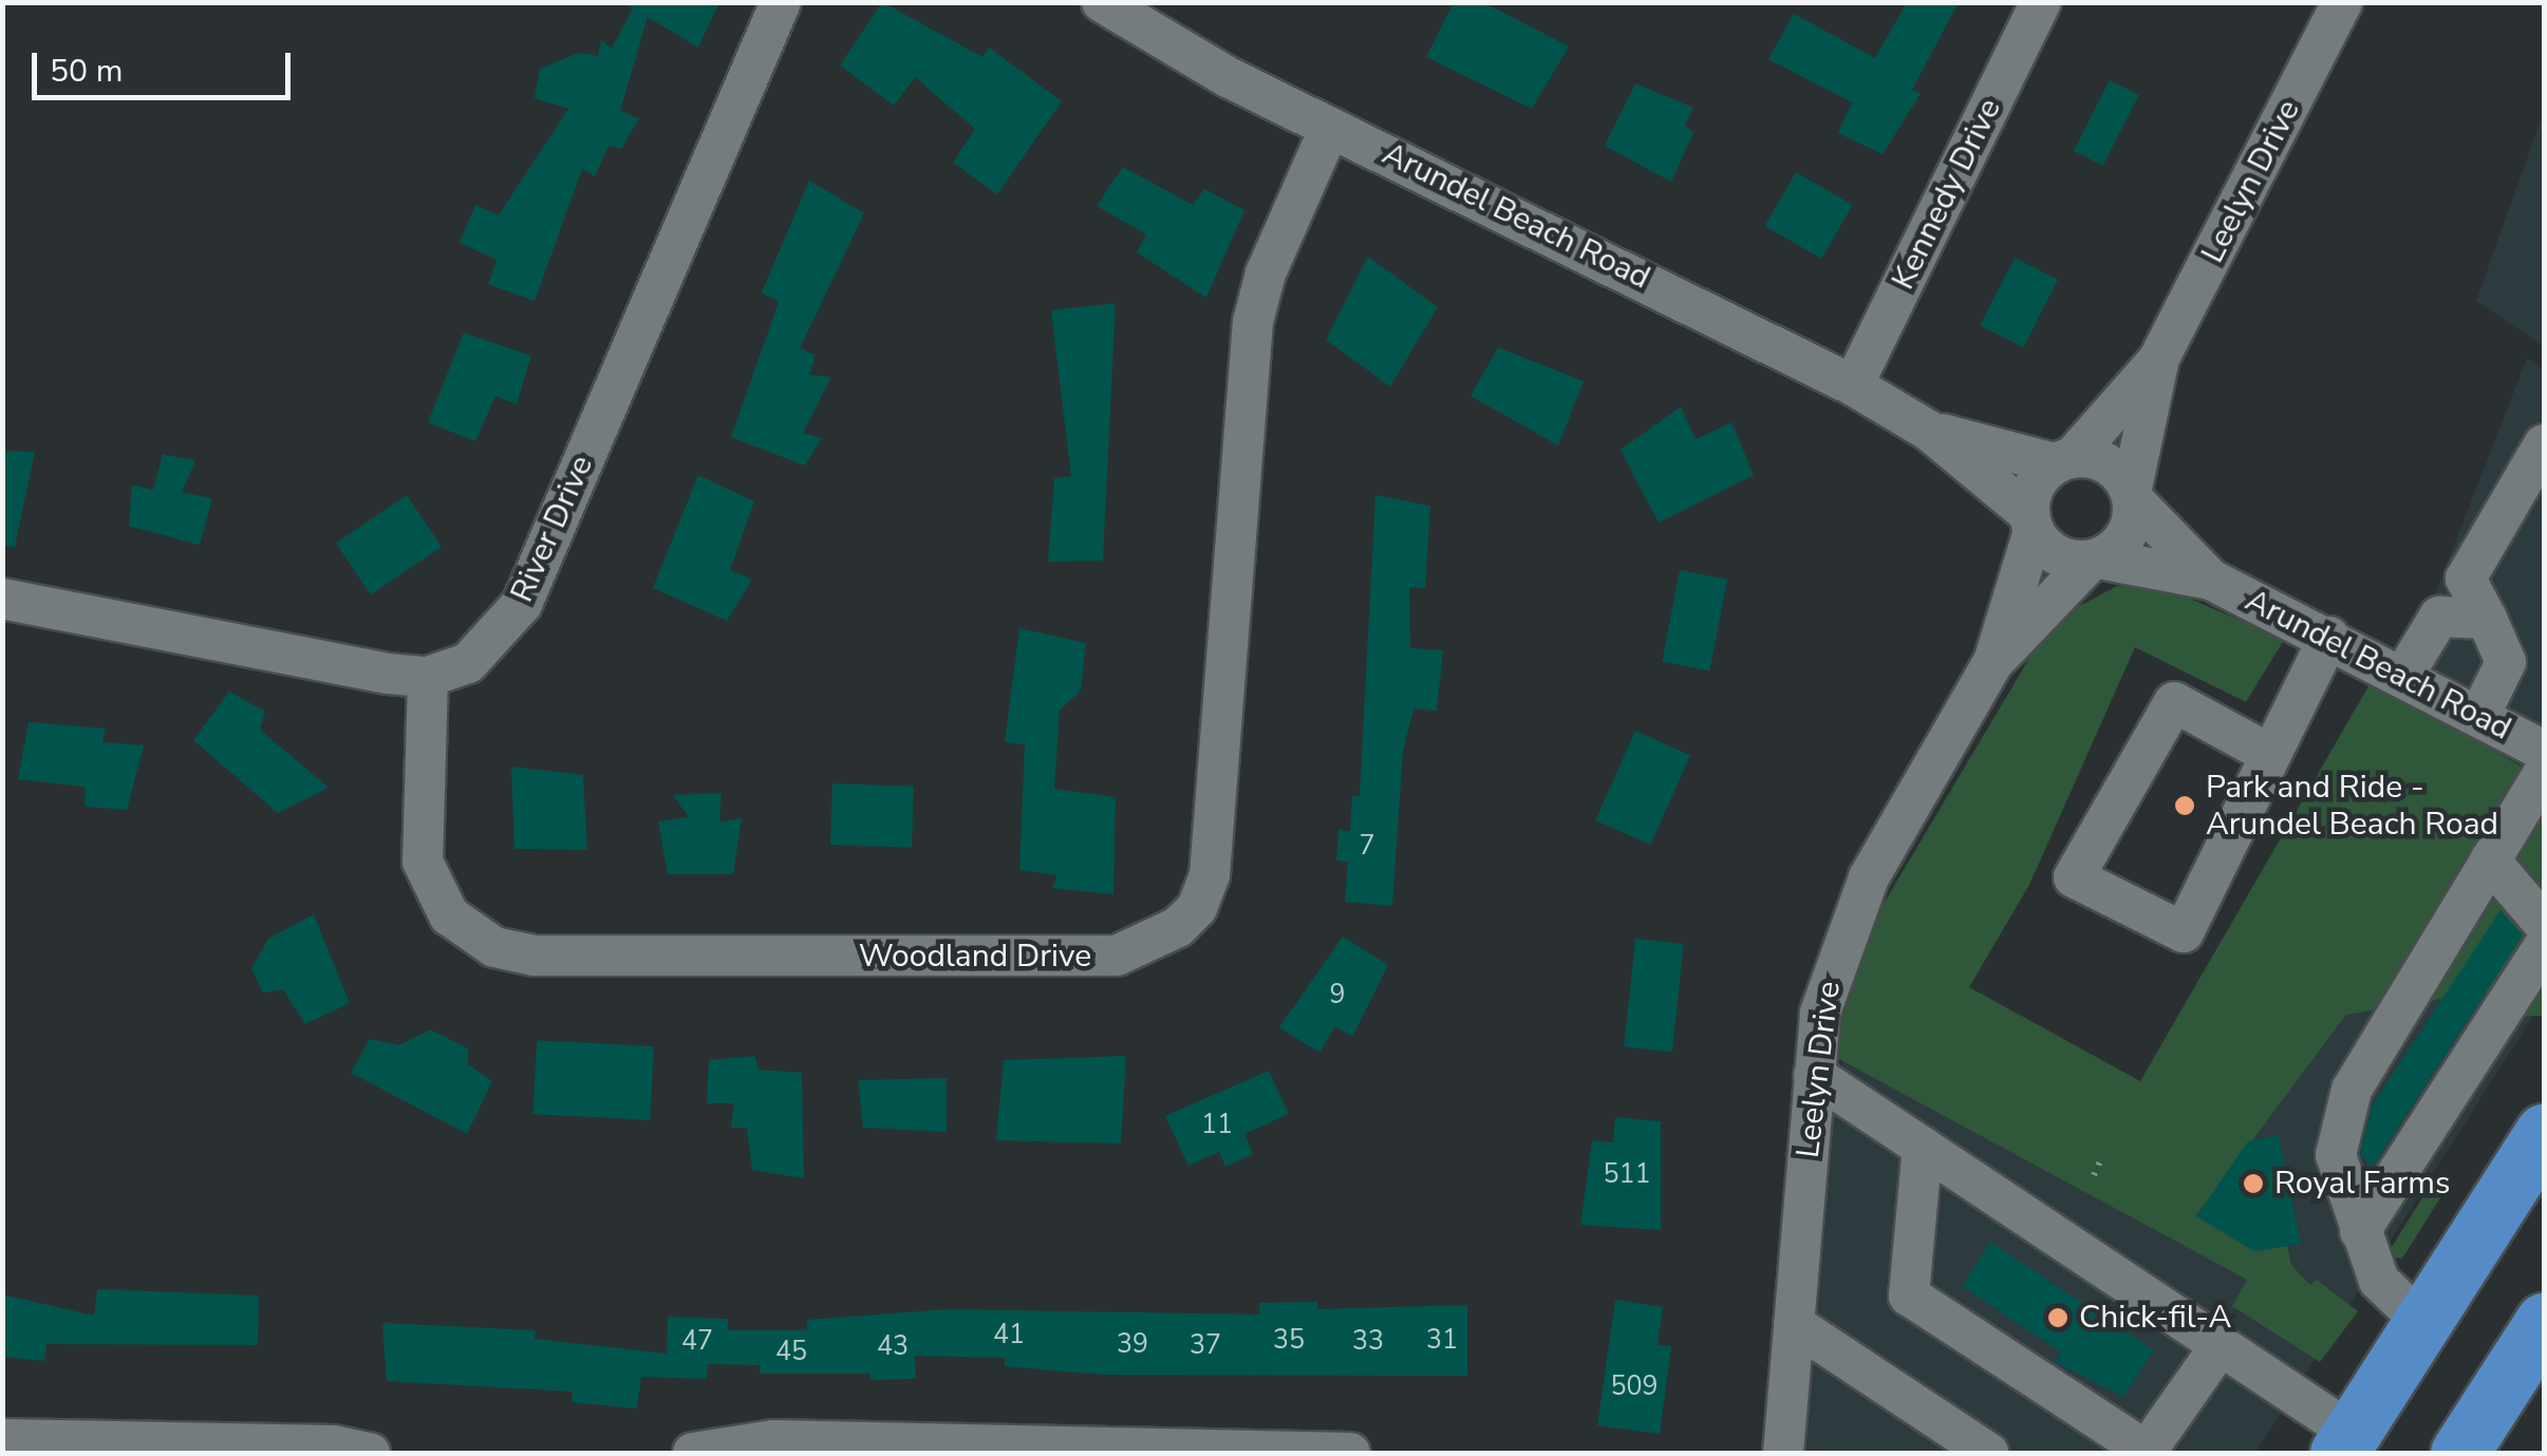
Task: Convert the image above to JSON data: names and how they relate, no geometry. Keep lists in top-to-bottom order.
{
  "streets": {
    "street": [
      "Leelyn Drive",
      "Kennedy Drive",
      "Arundel Beach Road",
      "River Drive",
      "Woodland Drive"
    ]
  },
  "crossings": [
    ["Leelyn Drive", "Arundel Beach Road"],
    ["Kennedy Drive", "Arundel Beach Road"],
    ["Arundel Beach Road", "Woodland Drive"],
    ["River Drive", "Woodland Drive"]
  ],
  "places": ["Park and Ride - Arundel Beach Road", "Royal Farms", "Chick-fil-A"],
  "house_numbers": [
    "7",
    "9",
    "11",
    "511",
    "41",
    "35",
    "31",
    "47",
    "33",
    "39",
    "37",
    "43",
    "45",
    "509"
  ],
  "scale_bar": "50 m"
}
